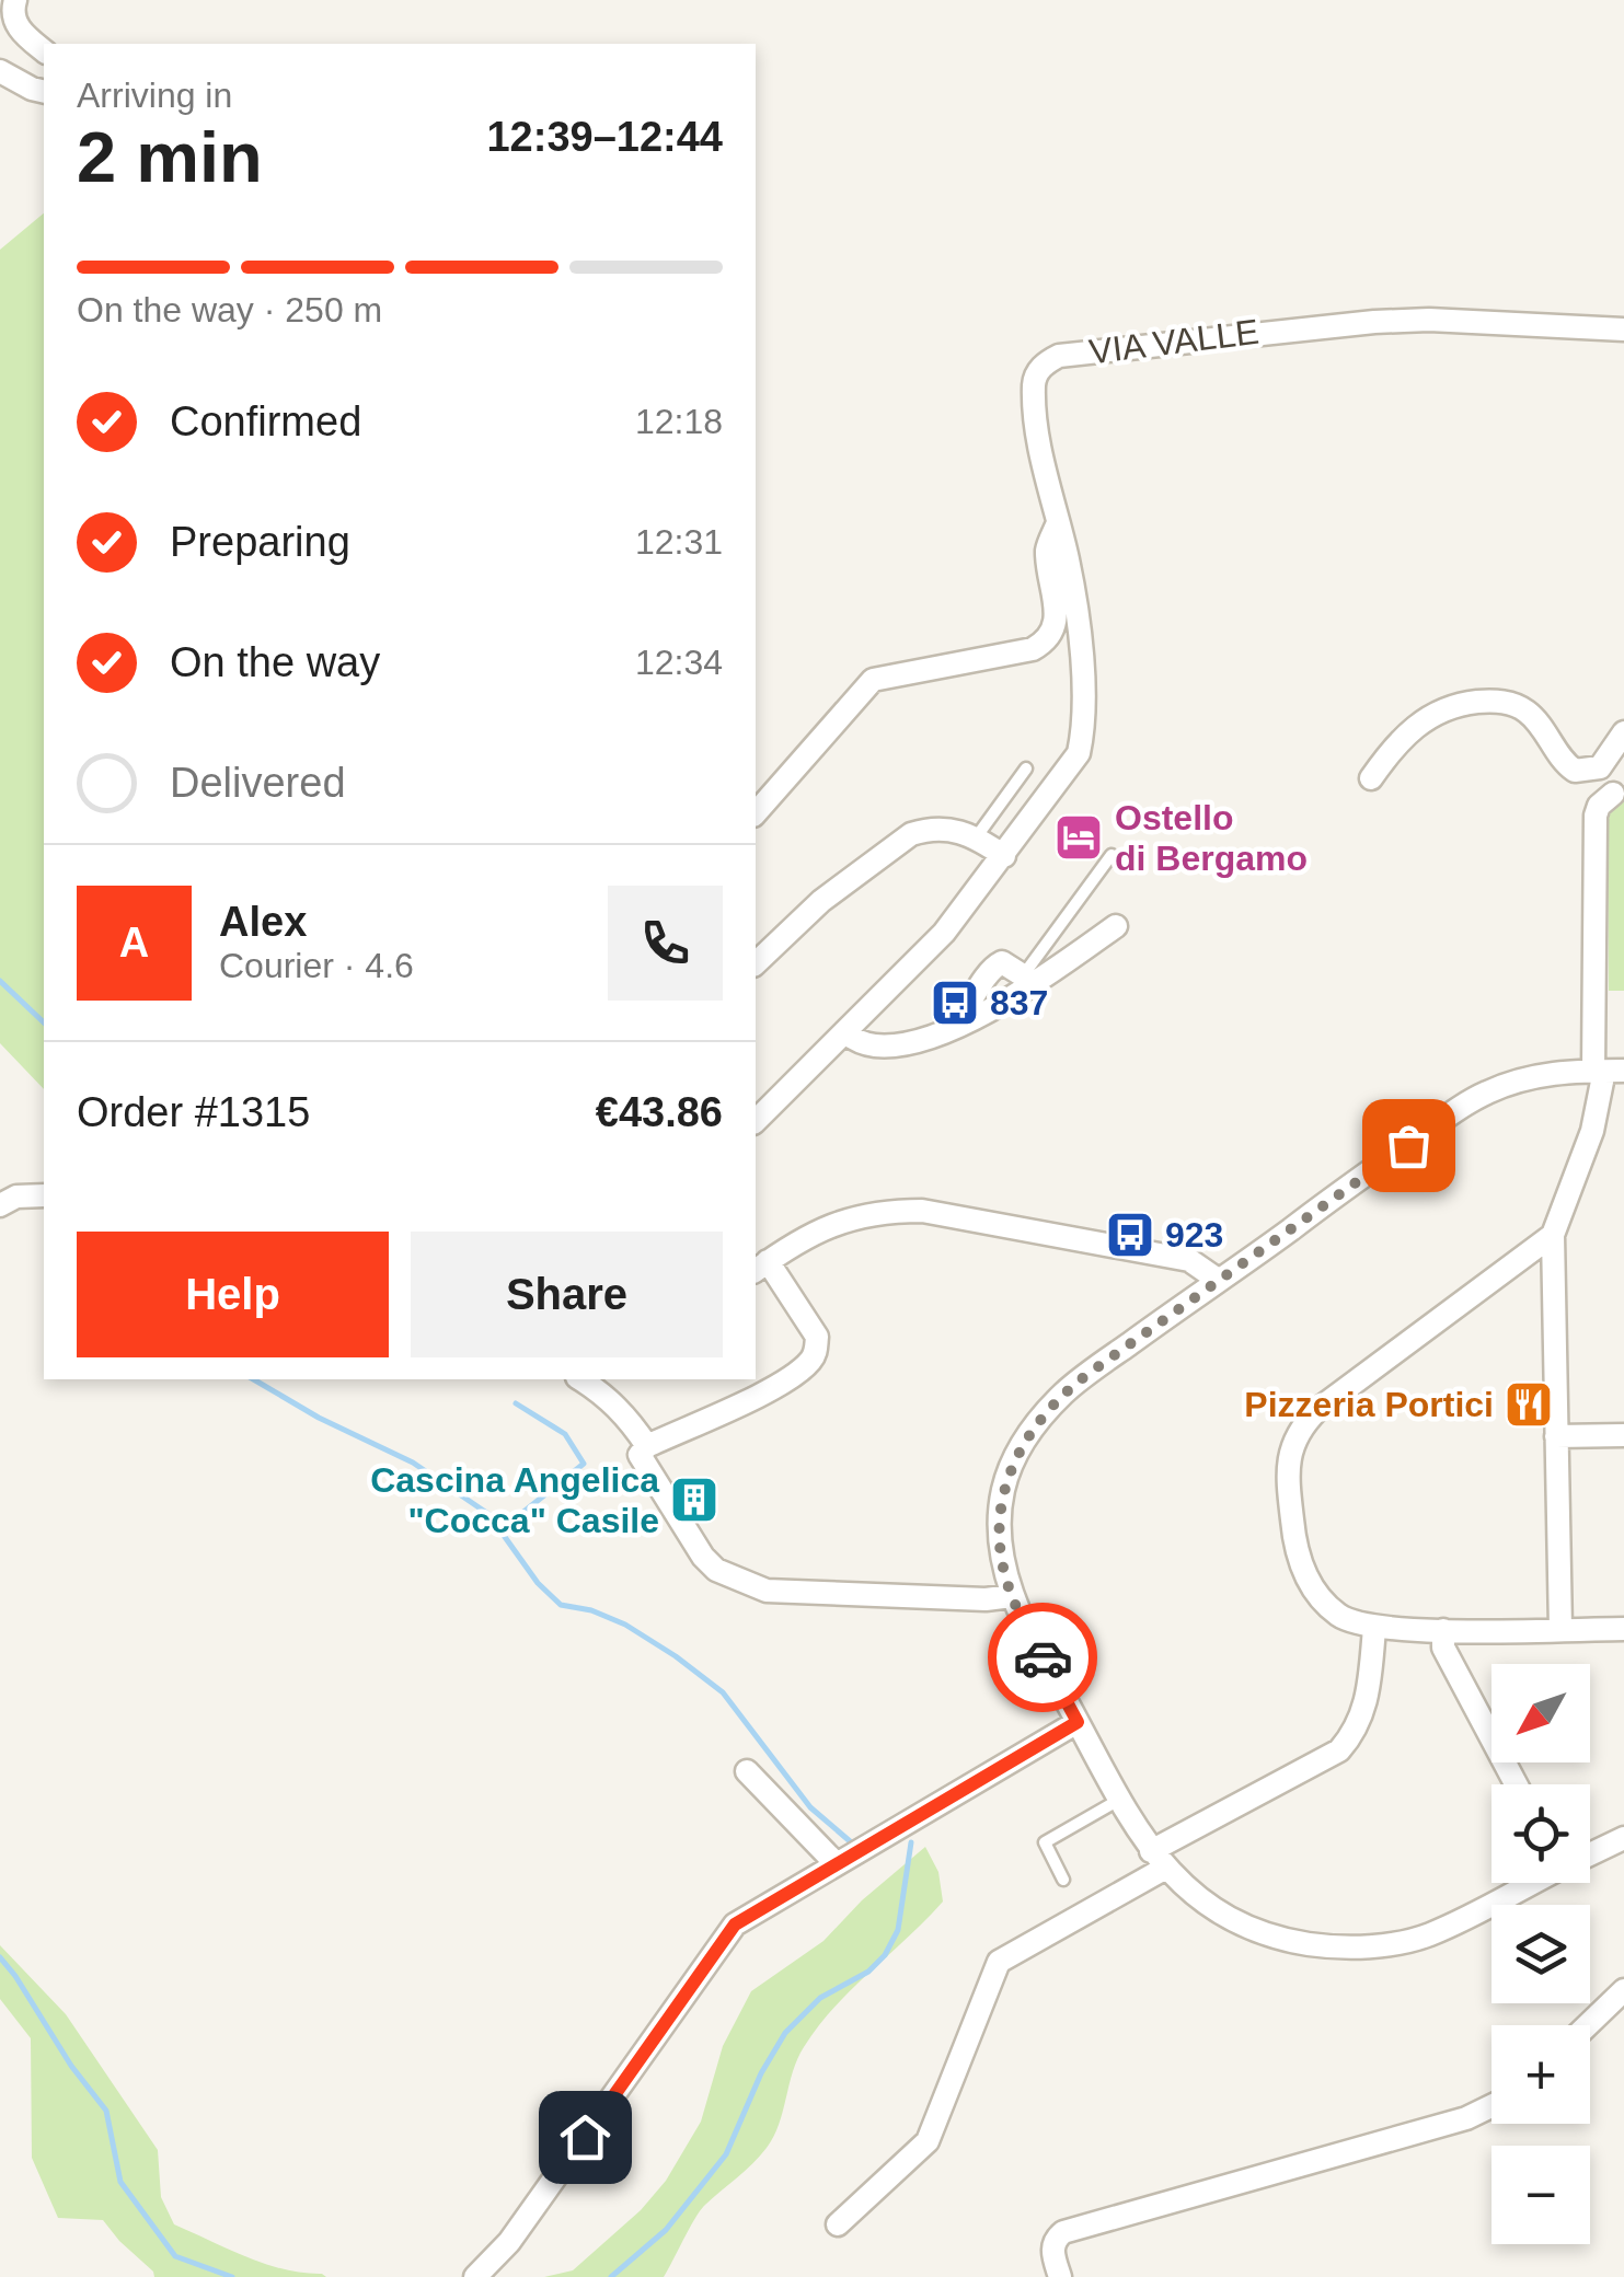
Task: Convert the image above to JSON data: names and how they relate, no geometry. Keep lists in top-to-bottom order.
{
  "streets": {
    "street": ["VIA VALLE"]
  },
  "places": {
    "hotel": ["Ostello di Bergamo"],
    "bus stop": ["837", "923"],
    "restaurant": ["Pizzeria Portici"],
    "building": ["Cascina Angelica \"Cocca\" Casile"]
  },
  "north": "bottom left",
  "page": {
    "heading": ["2 min", "Arriving in", "12:39–12:44"],
    "panel": [
      "Alex",
      "Courier · 4.6",
      "Order #1315",
      "€43.86"
    ],
    "bar": "On the way · 250 m",
    "list": [
      ["Confirmed", "12:18"],
      ["Preparing", "12:31"],
      ["On the way", "12:34"],
      "Delivered"
    ],
    "round": "A",
    "buttons": ["Help", "Share"],
    "map_buttons": ["+", "−"]
  }
}
